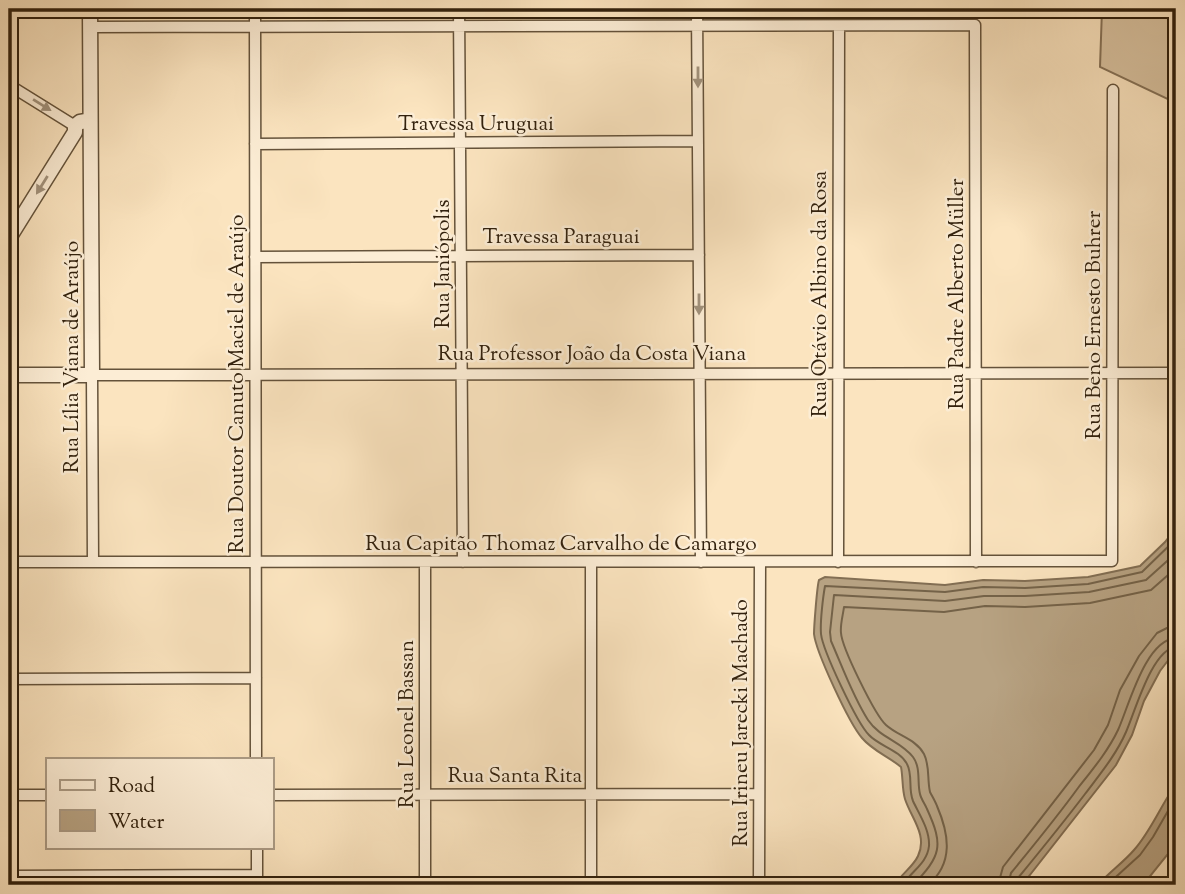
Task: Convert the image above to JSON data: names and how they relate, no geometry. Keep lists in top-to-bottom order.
{
  "streets": {
    "street": [
      "Travessa Uruguai",
      "Travessa Paraguai",
      "Rua Janiópolis",
      "Rua Otávio Albino da Rosa",
      "Rua Padre Alberto Müller",
      "Rua Beno Ernesto Buhrer",
      "Rua Professor João da Costa Viana",
      "Rua Lília Viana de Araújo",
      "Rua Doutor Canuto Maciel de Araújo",
      "Rua Capitão Thomaz Carvalho de Camargo",
      "Rua Irineu Jarecki Machado",
      "Rua Leonel Bassan",
      "Rua Santa Rita"
    ]
  },
  "crossings": [
    ["Travessa Uruguai", "Rua Janiópolis"],
    ["Travessa Uruguai", "Rua Doutor Canuto Maciel de Araújo"],
    ["Travessa Paraguai", "Rua Janiópolis"],
    ["Travessa Paraguai", "Rua Doutor Canuto Maciel de Araújo"],
    ["Rua Janiópolis", "Rua Professor João da Costa Viana"],
    ["Rua Janiópolis", "Rua Capitão Thomaz Carvalho de Camargo"],
    ["Rua Otávio Albino da Rosa", "Rua Padre Alberto Müller"],
    ["Rua Otávio Albino da Rosa", "Rua Professor João da Costa Viana"],
    ["Rua Otávio Albino da Rosa", "Rua Capitão Thomaz Carvalho de Camargo"],
    ["Rua Padre Alberto Müller", "Rua Professor João da Costa Viana"],
    ["Rua Padre Alberto Müller", "Rua Capitão Thomaz Carvalho de Camargo"],
    ["Rua Beno Ernesto Buhrer", "Rua Professor João da Costa Viana"],
    ["Rua Beno Ernesto Buhrer", "Rua Capitão Thomaz Carvalho de Camargo"],
    ["Rua Professor João da Costa Viana", "Rua Lília Viana de Araújo"],
    ["Rua Professor João da Costa Viana", "Rua Doutor Canuto Maciel de Araújo"],
    ["Rua Lília Viana de Araújo", "Rua Capitão Thomaz Carvalho de Camargo"],
    ["Rua Doutor Canuto Maciel de Araújo", "Rua Capitão Thomaz Carvalho de Camargo"],
    ["Rua Capitão Thomaz Carvalho de Camargo", "Rua Irineu Jarecki Machado"],
    ["Rua Capitão Thomaz Carvalho de Camargo", "Rua Leonel Bassan"],
    ["Rua Irineu Jarecki Machado", "Rua Santa Rita"],
    ["Rua Leonel Bassan", "Rua Santa Rita"]
  ],
  "legend": ["Road", "Water"]
}
